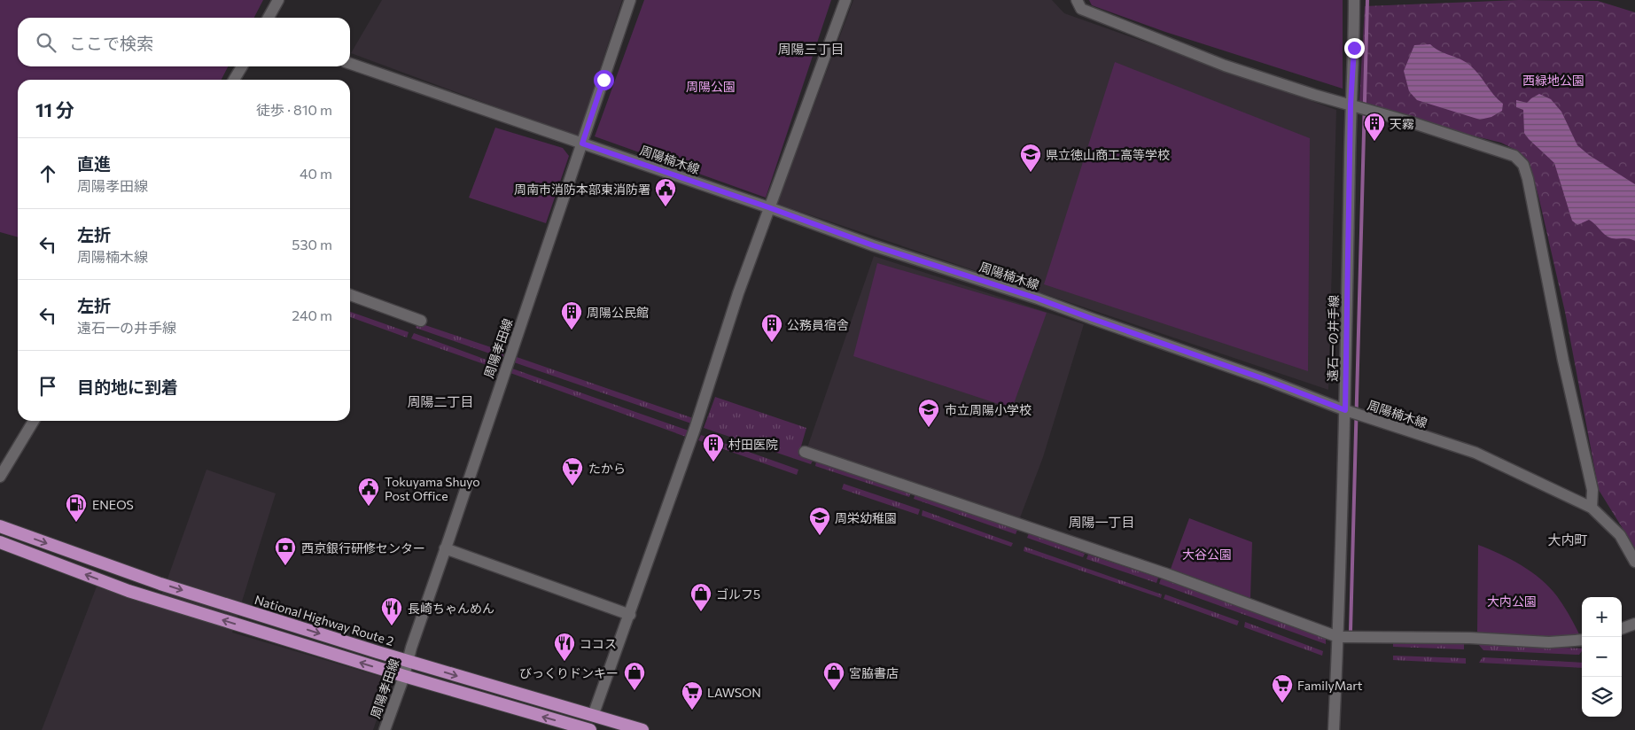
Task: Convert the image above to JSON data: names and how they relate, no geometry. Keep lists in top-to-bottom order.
{
  "streets": {
    "highway": ["National Highway Route 2"],
    "street": ["周陽楠木線", "遠石一の井手線", "周陽孝田線"]
  },
  "crossings": [
    ["周陽楠木線", "遠石一の井手線"],
    ["周陽楠木線", "周陽孝田線"],
    ["周陽孝田線", "National Highway Route 2"]
  ],
  "districts": [
    "周陽三丁目",
    "周陽二丁目",
    "周陽一丁目",
    "大内町"
  ],
  "parks": [
    "西緑地公園",
    "周陽公園",
    "大谷公園",
    "大内公園"
  ],
  "places": {
    "building": [
      "天霧",
      "周陽公民館",
      "公務員宿舎",
      "村田医院"
    ],
    "school or university": ["県立徳山商工高等学校", "市立周陽小学校", "周栄幼稚園"],
    "public building": ["周南市消防本部東消防署", "Tokuyama Shuyo Post Office"],
    "supermarket": ["たから", "FamilyMart", "LAWSON"],
    "fuel station": ["ENEOS"],
    "bank": ["西京銀行研修センター"],
    "shop": ["ゴルフ5", "びっくりドンキー", "宮脇書店"],
    "restaurant": ["長崎ちゃんめん", "ココス"]
  },
  "page": {
    "search": "ここで検索",
    "heading": ["11 分", "徒歩 · 810 m"],
    "list": [
      ["直進", "周陽孝田線", "40 m"],
      ["左折", "周陽楠木線", "530 m"],
      ["左折", "遠石一の井手線", "240 m"],
      "目的地に到着"
    ],
    "map_buttons": ["+", "−"]
  }
}
